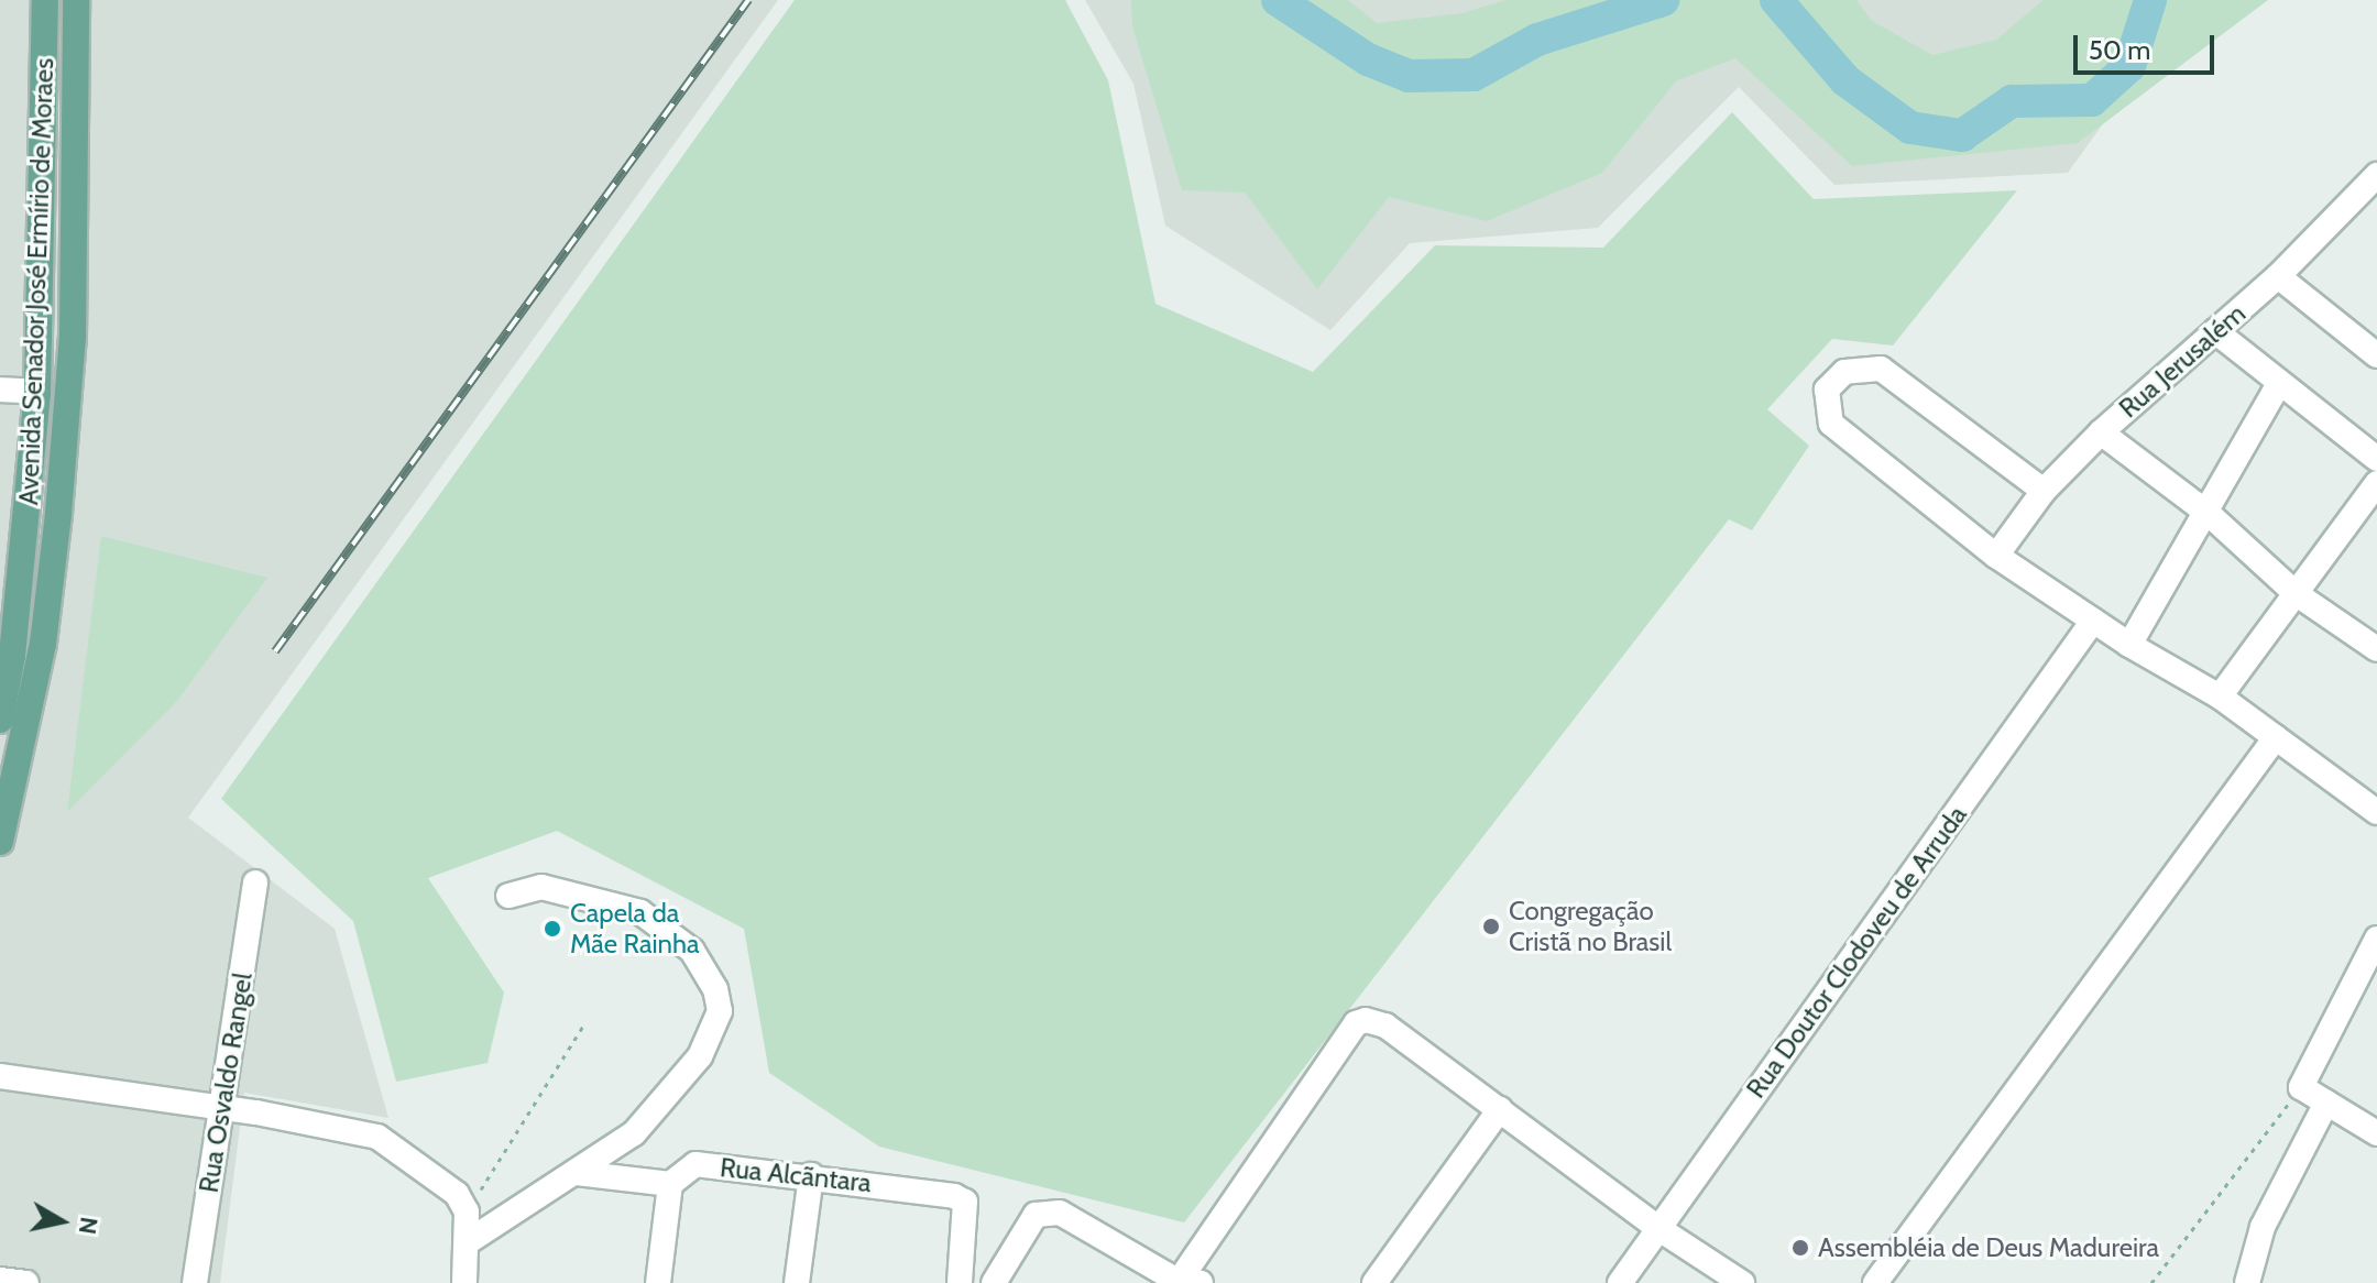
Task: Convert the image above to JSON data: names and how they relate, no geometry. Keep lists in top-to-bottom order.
{
  "streets": {
    "main road": ["Avenida Senador José Ermírio de Moraes"],
    "street": [
      "Rua Jerusalém",
      "Rua Doutor Clodoveu de Arruda",
      "Rua Osvaldo Rangel",
      "Rua Alcãntara"
    ]
  },
  "places": ["Congregação Cristã no Brasil", "Capela da Mãe Rainha", "Assembléia de Deus Madureira"],
  "scale_bar": "50 m",
  "north": "right"
}
